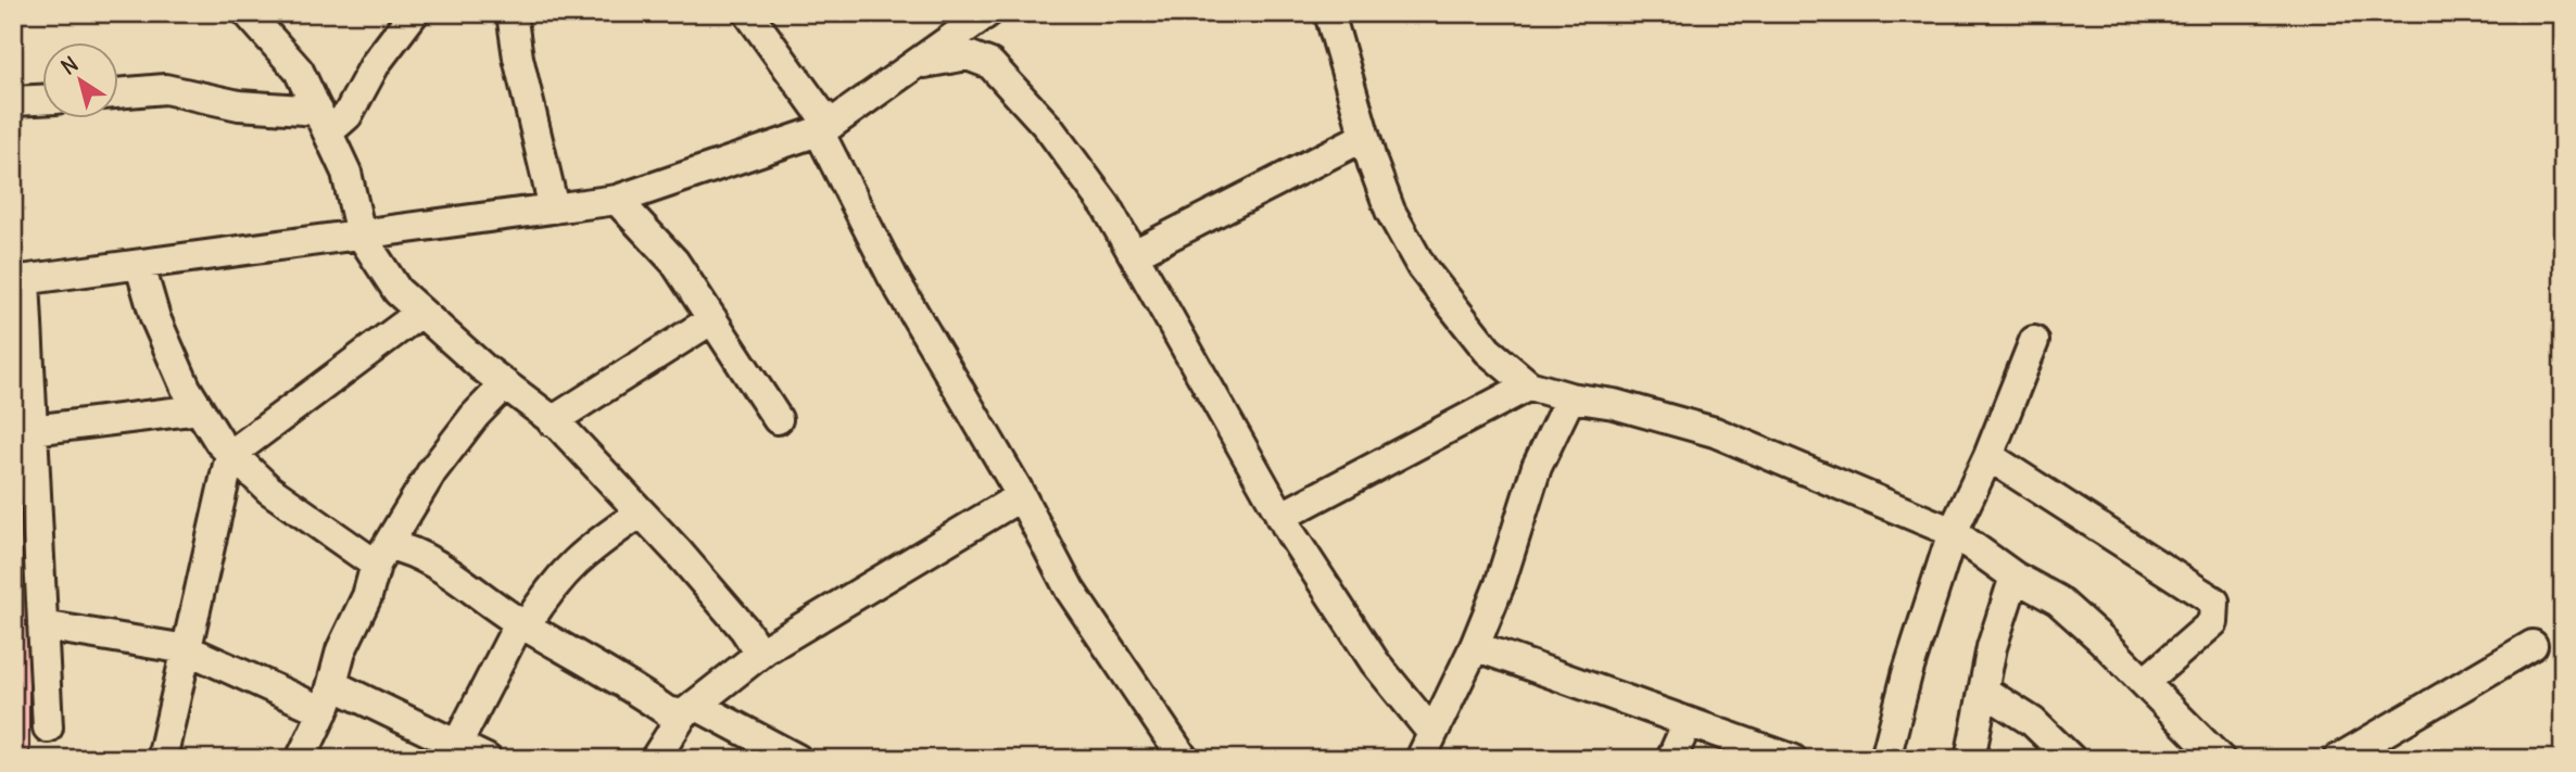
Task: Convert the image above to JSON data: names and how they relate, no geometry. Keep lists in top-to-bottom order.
{
  "north": "top left"
}
